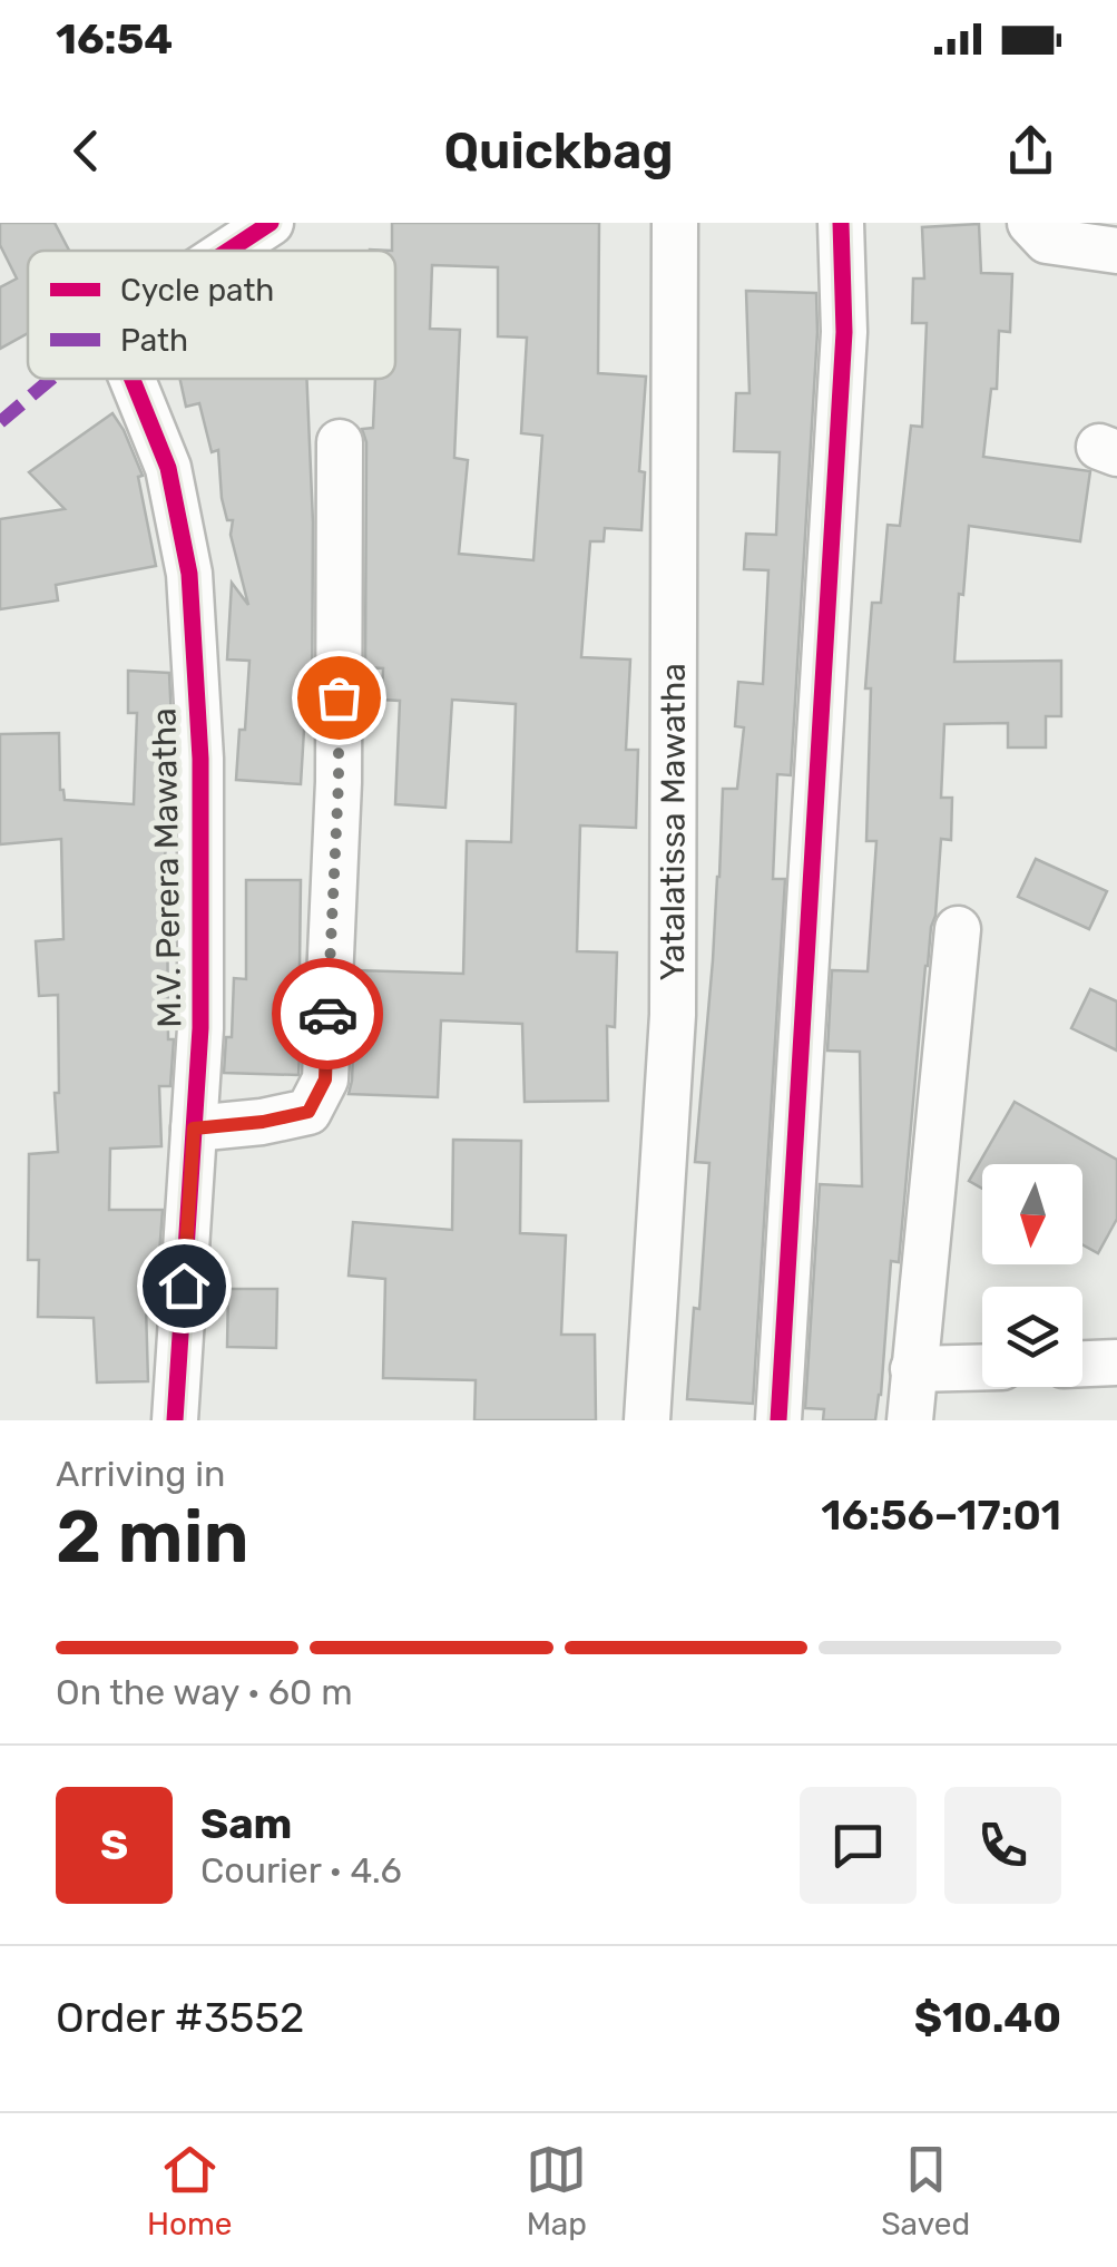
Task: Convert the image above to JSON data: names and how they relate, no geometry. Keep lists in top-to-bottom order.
{
  "streets": {
    "street": ["Yatalatissa Mawatha", "M.V. Perera Mawatha"]
  },
  "legend": ["Cycle path", "Path"],
  "north": "bottom",
  "page": {
    "status": "16:54",
    "header": "Quickbag",
    "heading": ["2 min", "Arriving in", "16:56–17:01"],
    "panel": [
      "Sam",
      "Courier · 4.6",
      "Order #3552",
      "$10.40"
    ],
    "bar": "On the way · 60 m",
    "round": "S",
    "tabs": ["Home", "Map", "Saved"]
  }
}
